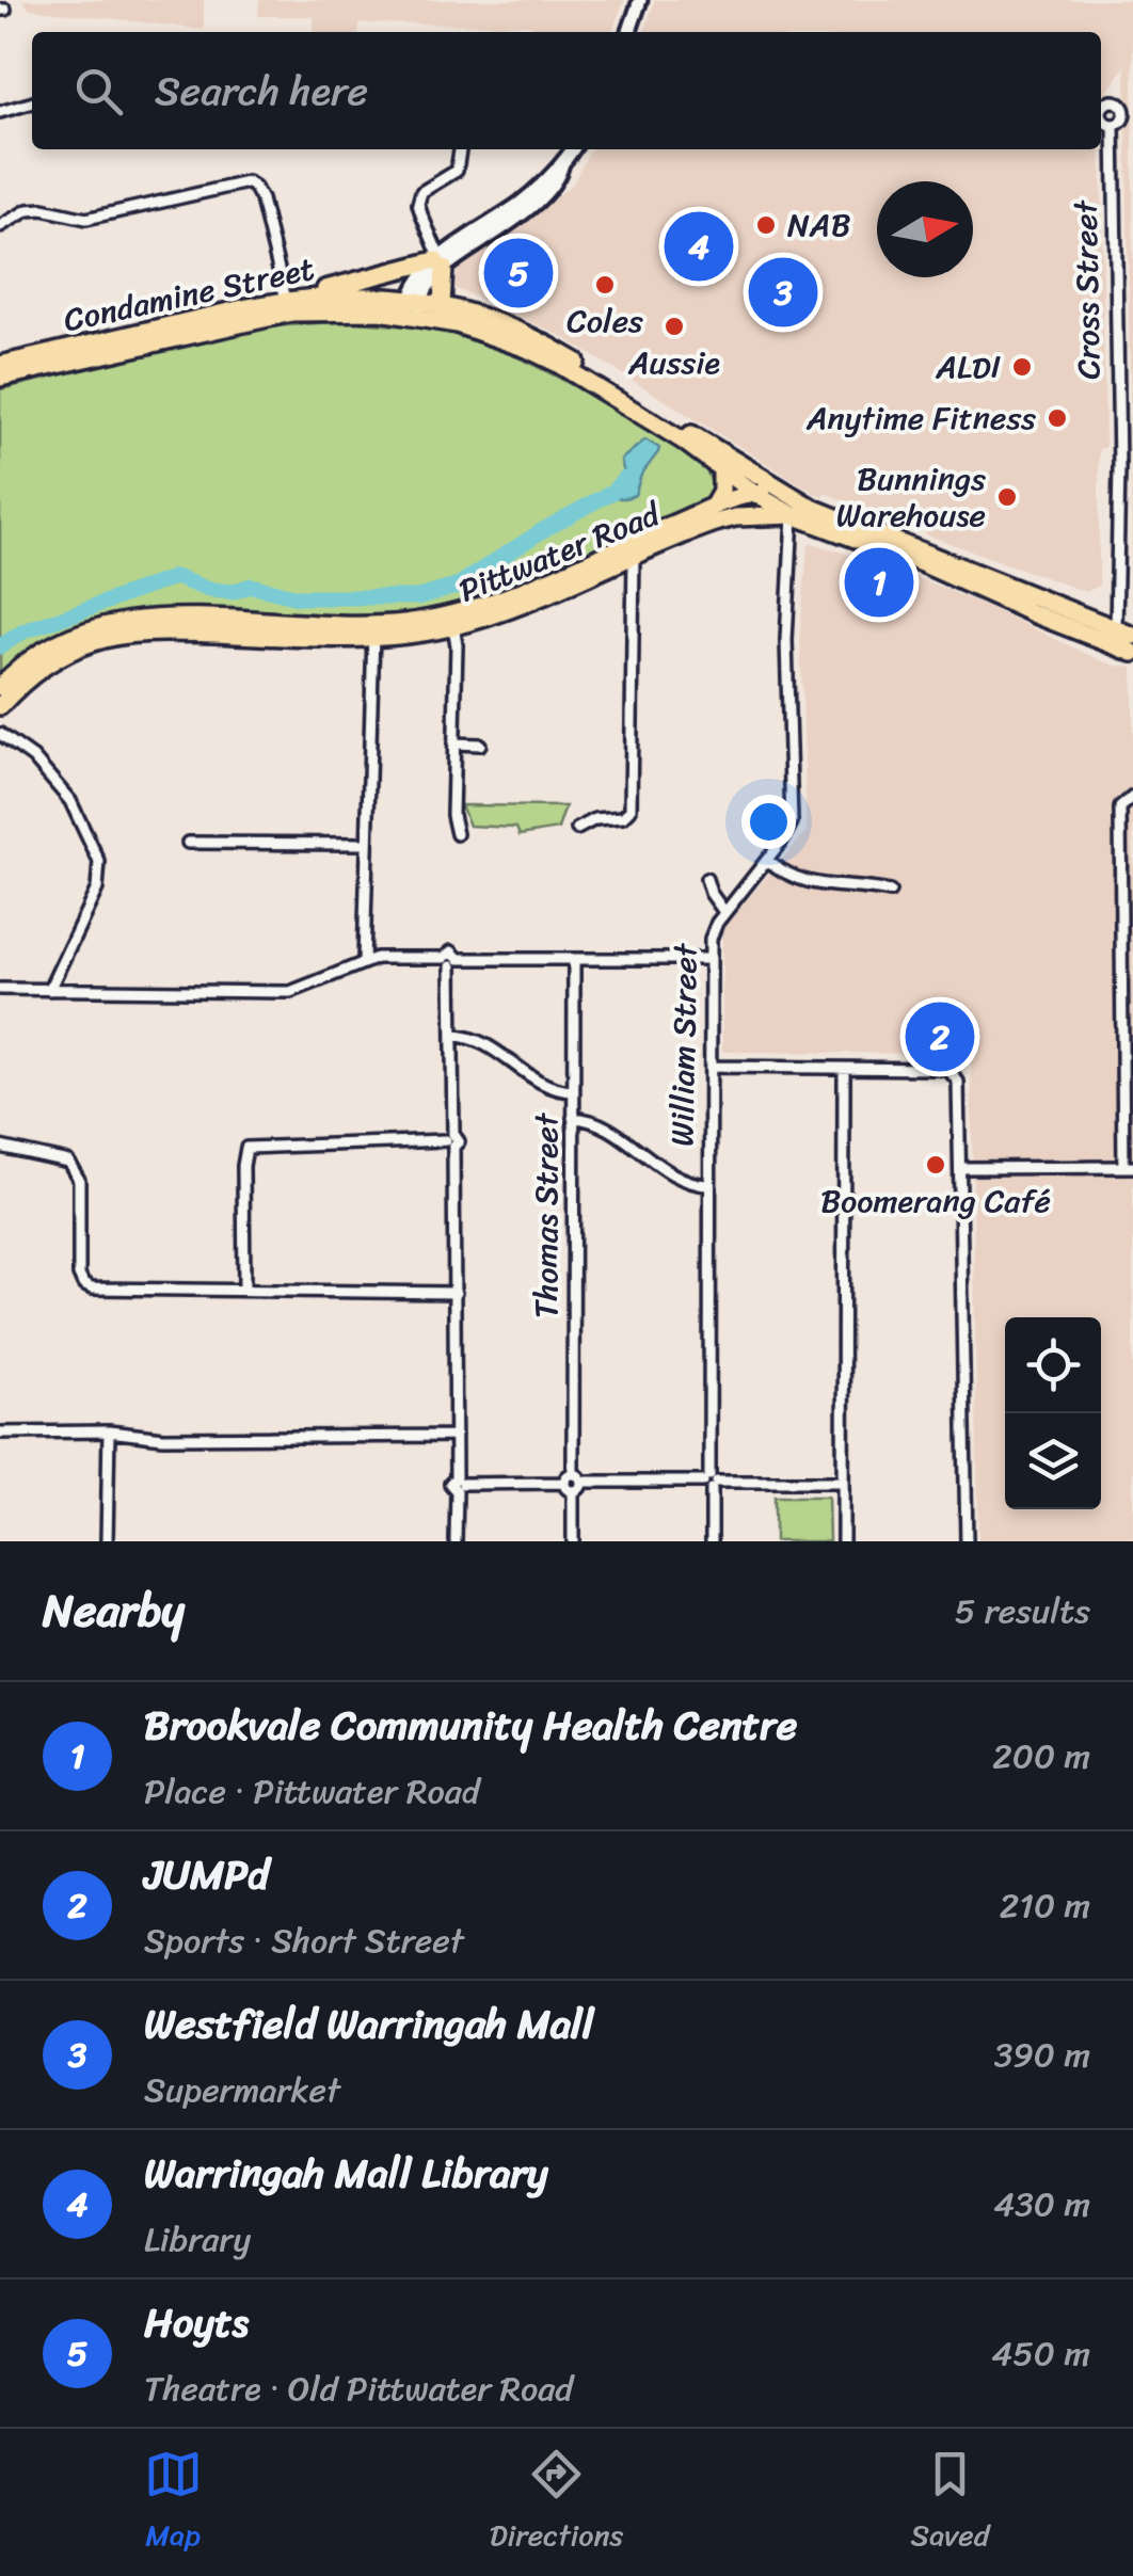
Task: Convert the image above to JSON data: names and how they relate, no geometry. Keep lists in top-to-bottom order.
{
  "streets": {
    "main road": ["Condamine Street", "Pittwater Road"],
    "street": ["Cross Street", "William Street", "Thomas Street"]
  },
  "crossings": [
    ["Cross Street", "Pittwater Road"],
    ["Condamine Street", "Pittwater Road"],
    ["Condamine Street", "William Street"],
    ["Pittwater Road", "William Street"]
  ],
  "places": [
    "NAB",
    "Coles",
    "Aussie",
    "ALDI",
    "Anytime Fitness",
    "Bunnings Warehouse",
    "Boomerang Café"
  ],
  "north": "right",
  "page": {
    "search": "Search here",
    "pins": [
      "4",
      "5",
      "3",
      "1",
      "2"
    ],
    "heading": ["Nearby", "5 results"],
    "list": [
      {
        "mark": "1",
        "name": "Brookvale Community Health Centre",
        "note": "Place · Pittwater Road",
        "value": "200 m"
      },
      {
        "mark": "2",
        "name": "JUMPd",
        "note": "Sports · Short Street",
        "value": "210 m"
      },
      {
        "mark": "3",
        "name": "Westfield Warringah Mall",
        "note": "Supermarket",
        "value": "390 m"
      },
      {
        "mark": "4",
        "name": "Warringah Mall Library",
        "note": "Library",
        "value": "430 m"
      },
      {
        "mark": "5",
        "name": "Hoyts",
        "note": "Theatre · Old Pittwater Road",
        "value": "450 m"
      }
    ],
    "nav": ["Map", "Directions", "Saved"]
  }
}
